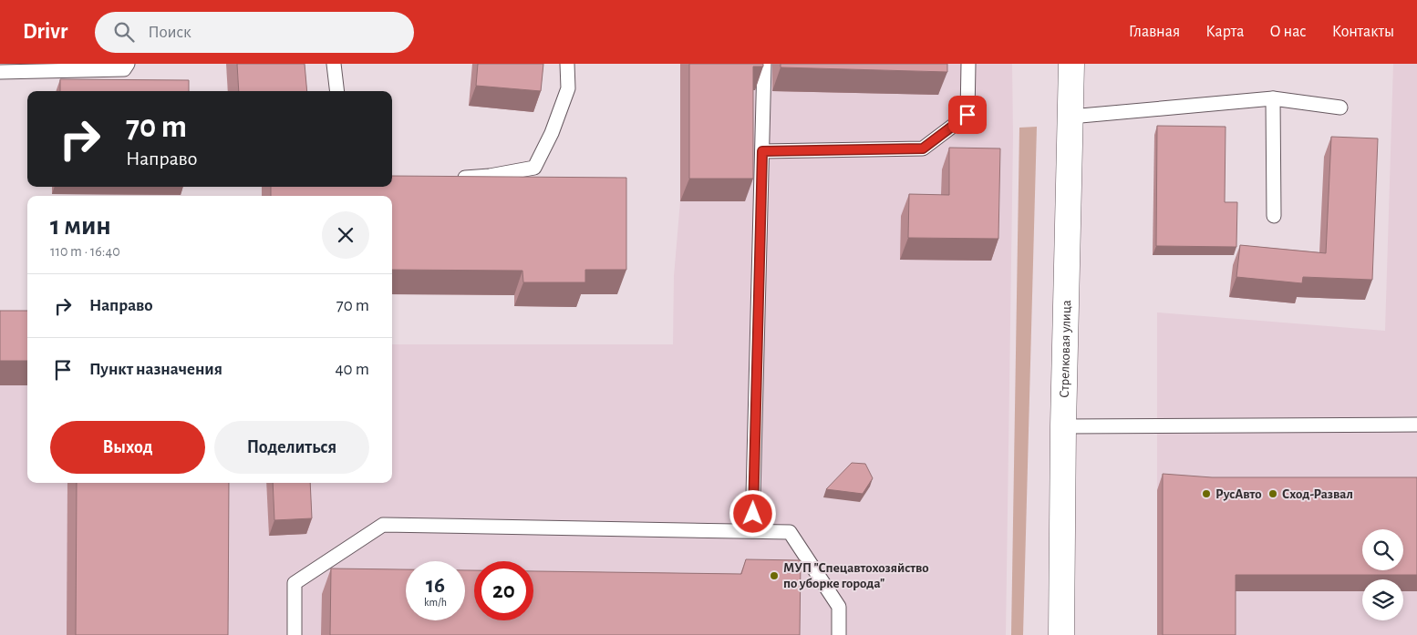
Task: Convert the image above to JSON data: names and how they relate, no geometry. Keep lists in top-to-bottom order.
{
  "streets": {
    "street": ["Стрелковая улица"]
  },
  "places": ["РусАвто", "Сход-Развал", "МУП \"Спецавтохозяйство по уборке города\""],
  "page": {
    "header": "Drivr",
    "search": "Поиск",
    "nav": [
      "Главная",
      "Карта",
      "О нас",
      "Контакты"
    ],
    "turn": ["70 m", "Направо"],
    "heading": ["1 мин", "110 m · 16:40"],
    "list": [
      {
        "name": "Направо",
        "value": "70 m"
      },
      {
        "name": "Пункт назначения",
        "value": "40 m"
      }
    ],
    "buttons": ["Выход", "Поделиться"],
    "speed": "16 km/h",
    "limit": "20"
  }
}
